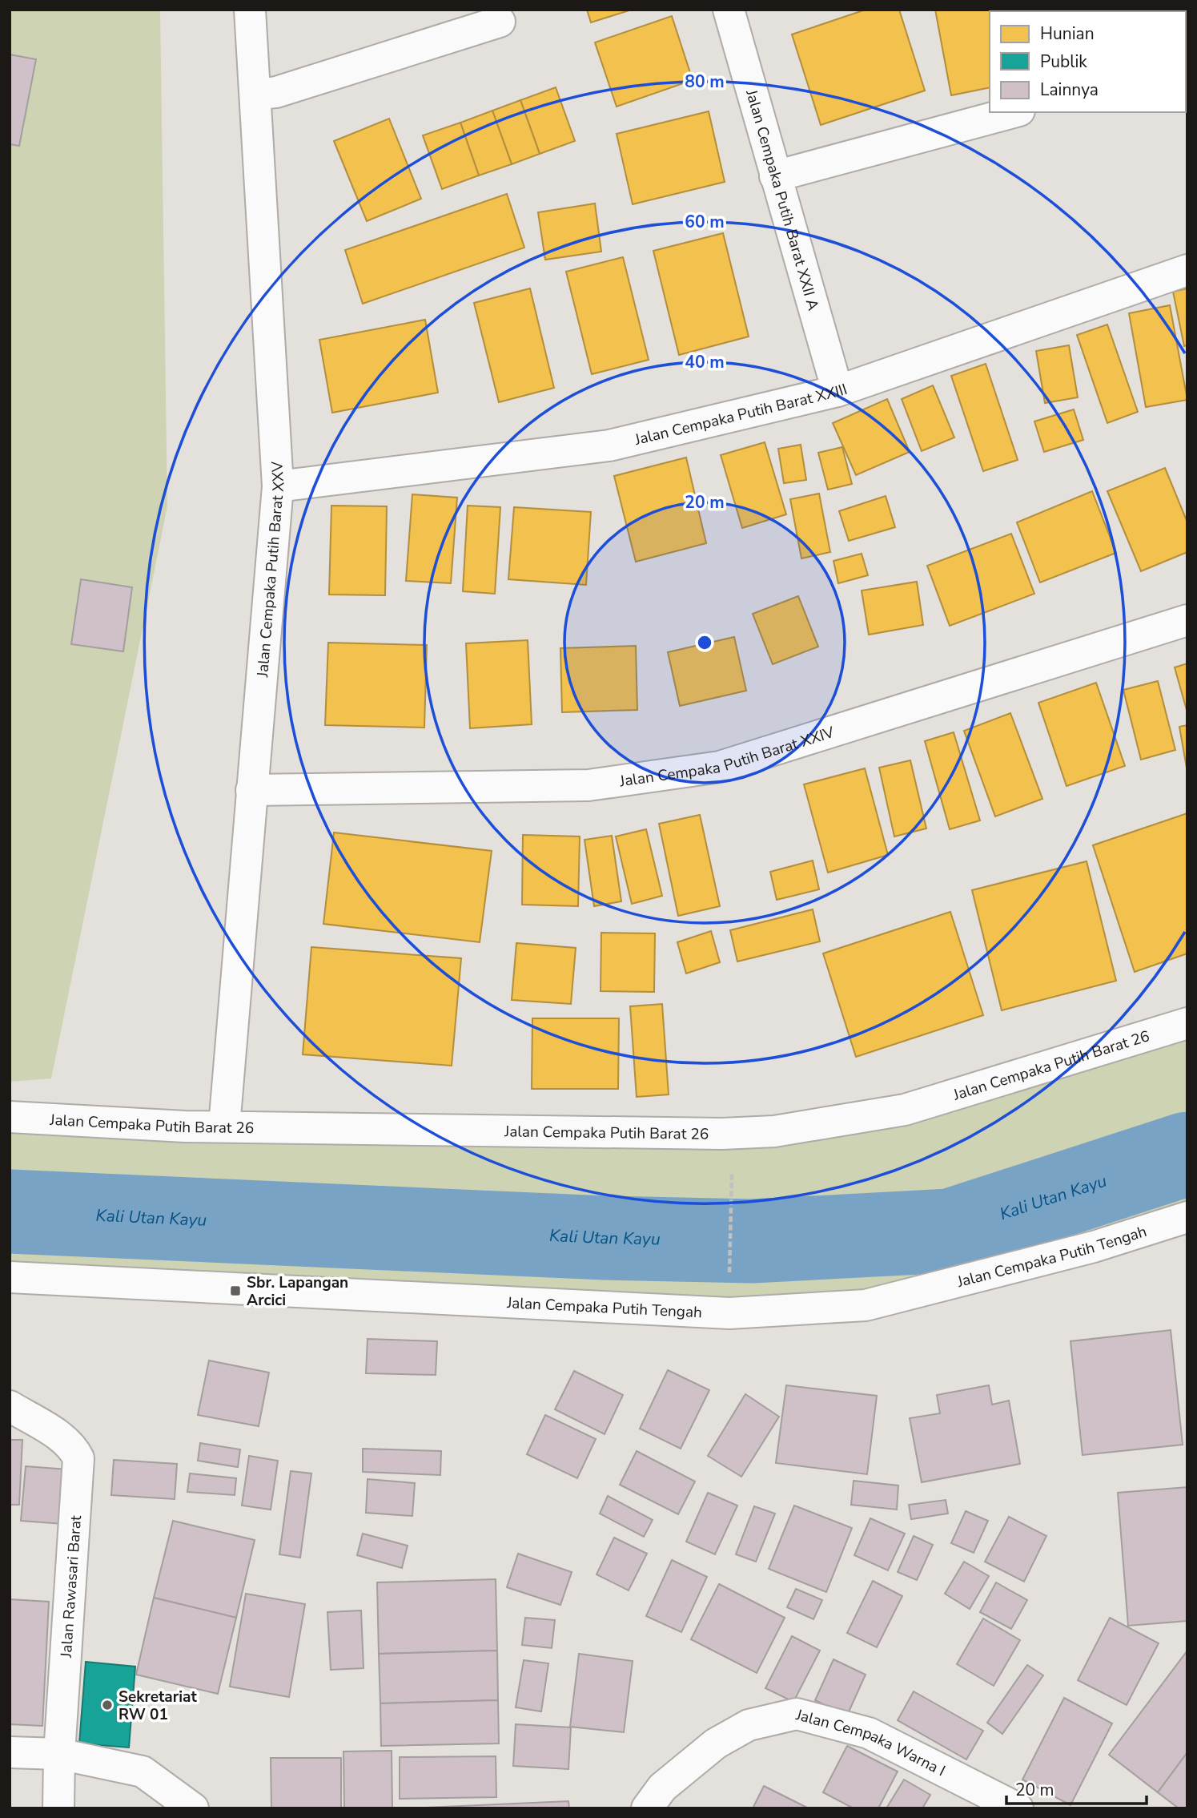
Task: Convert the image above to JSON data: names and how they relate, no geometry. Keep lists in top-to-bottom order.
{
  "streets": {
    "street": [
      "Jalan Cempaka Putih Barat XXII A",
      "Jalan Cempaka Putih Barat XXIII",
      "Jalan Cempaka Putih Barat XXV",
      "Jalan Cempaka Putih Barat XXIV",
      "Jalan Cempaka Putih Barat 26",
      "Jalan Cempaka Putih Tengah",
      "Jalan Rawasari Barat",
      "Jalan Cempaka Warna I"
    ]
  },
  "crossings": [
    ["Jalan Cempaka Putih Barat XXII A", "Jalan Cempaka Putih Barat XXIII"],
    ["Jalan Cempaka Putih Barat XXIII", "Jalan Cempaka Putih Barat XXV"],
    ["Jalan Cempaka Putih Barat XXV", "Jalan Cempaka Putih Barat XXIV"],
    ["Jalan Cempaka Putih Barat XXV", "Jalan Cempaka Putih Barat 26"]
  ],
  "water": ["Kali Utan Kayu"],
  "places": {
    "transit": ["Sbr. Lapangan Arcici"],
    "other": ["Sekretariat RW 01"]
  },
  "legend": ["Hunian", "Publik", "Lainnya"],
  "scale_bar": "20 m",
  "rings": [
    "80 m",
    "60 m",
    "40 m",
    "20 m"
  ]
}
